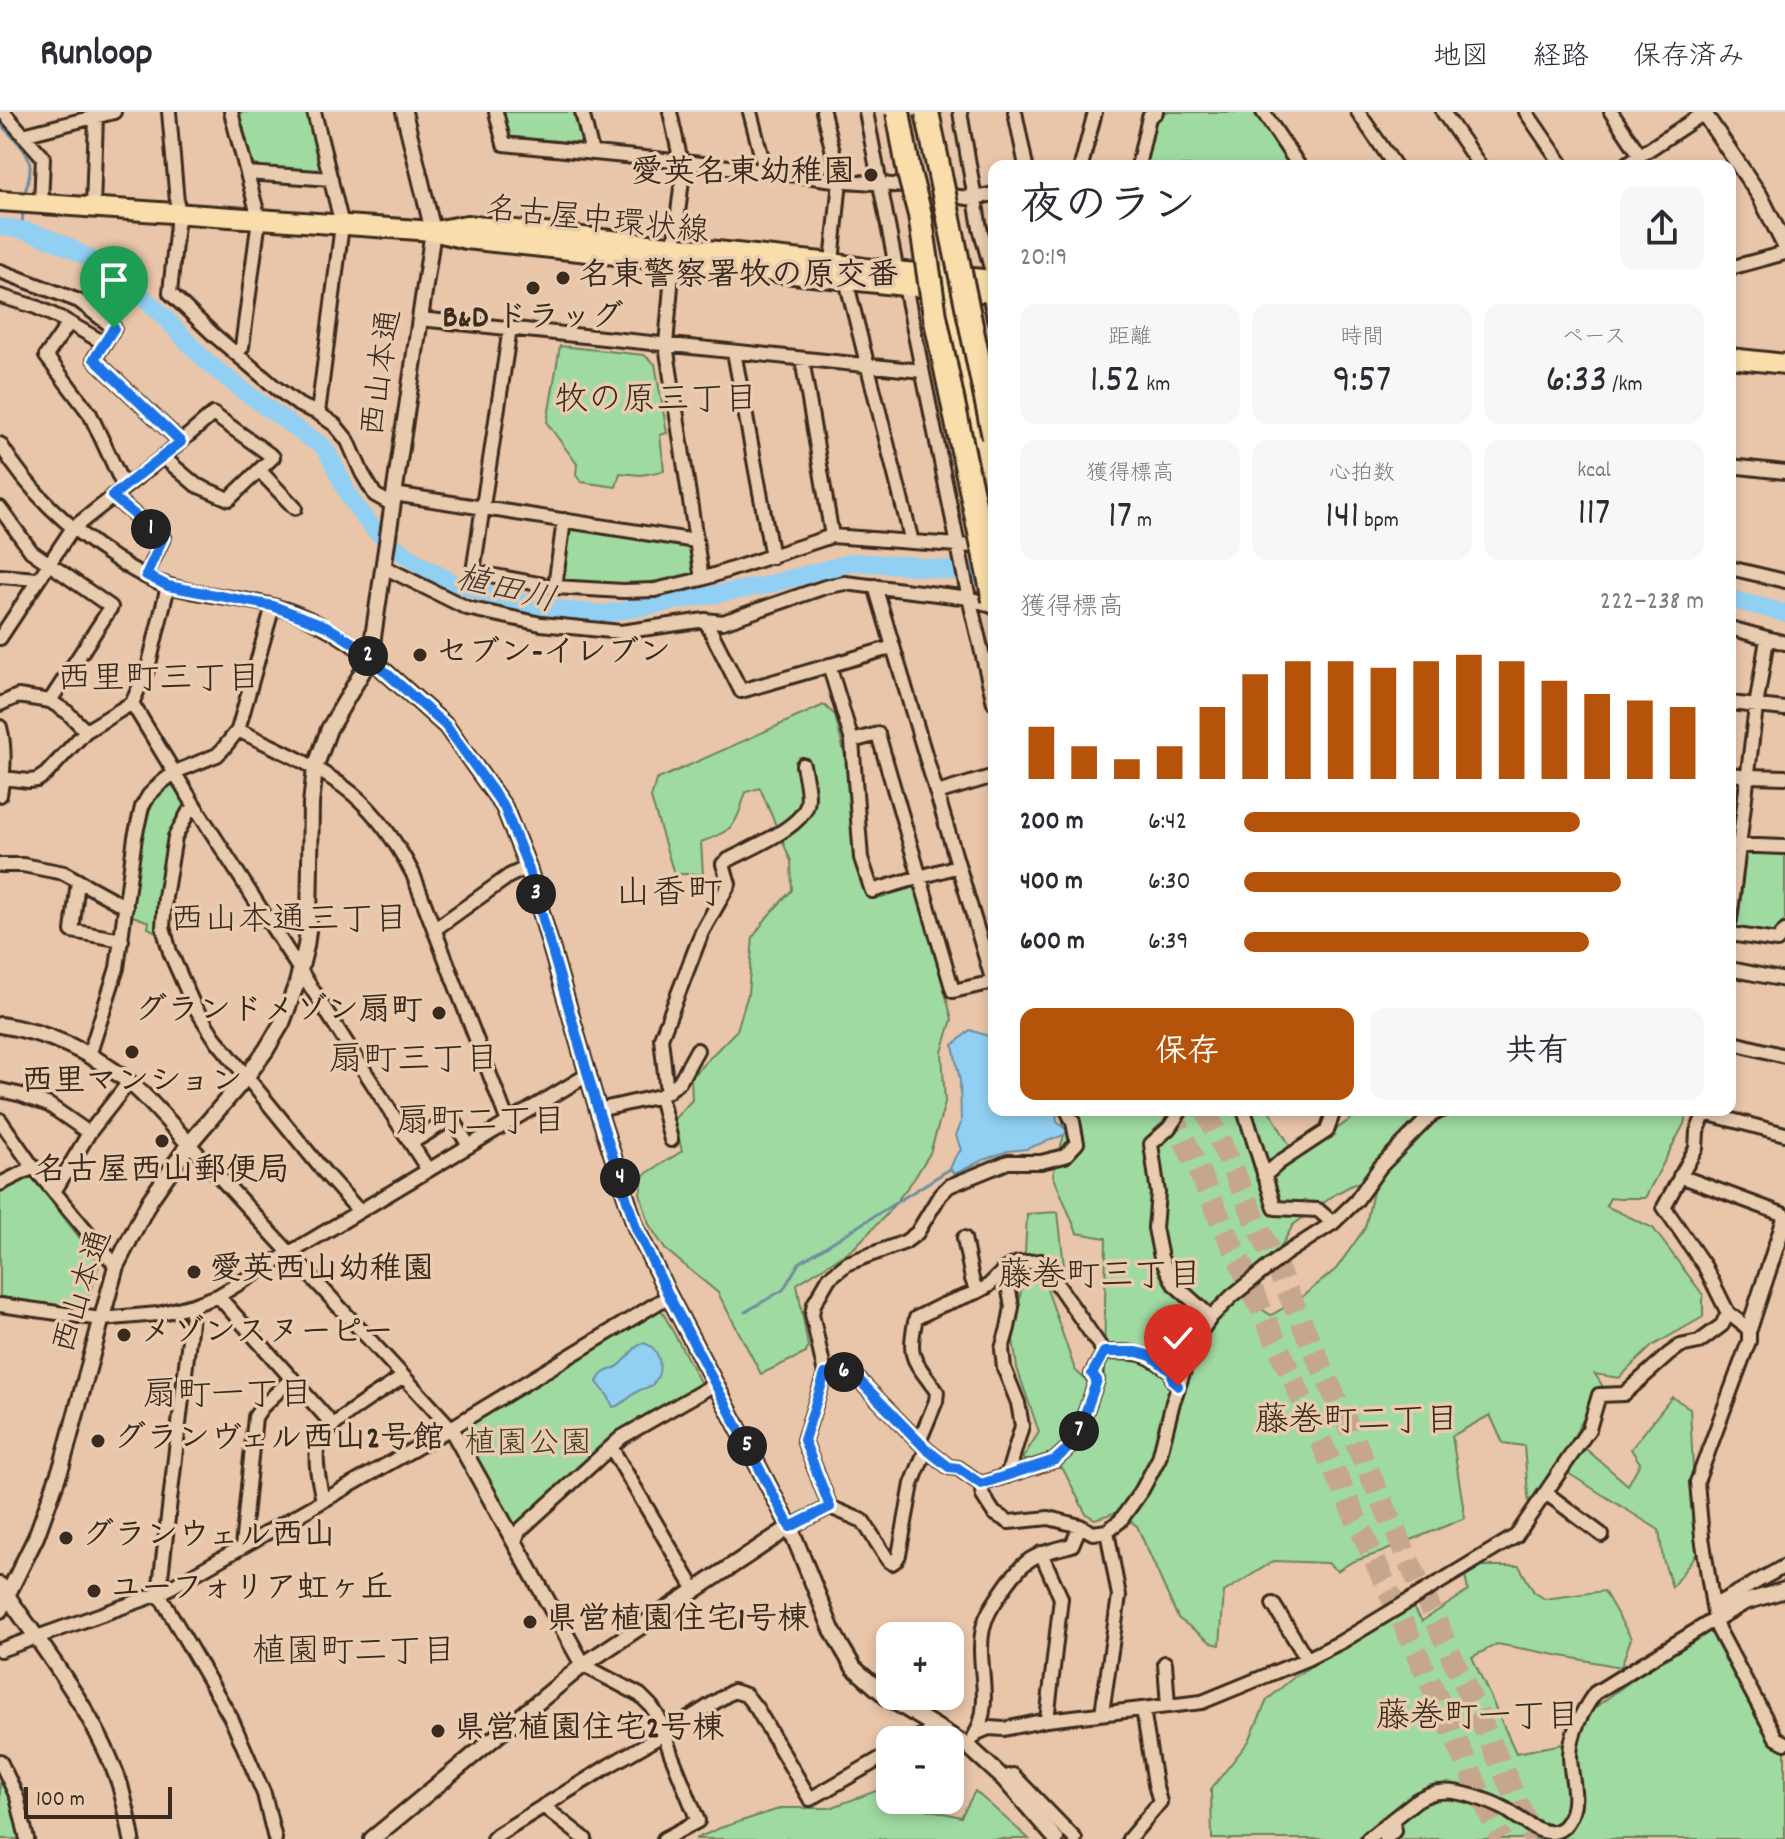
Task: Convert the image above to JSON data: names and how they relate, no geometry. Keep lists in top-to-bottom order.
{
  "streets": {
    "main road": ["名古屋中環状線"],
    "street": ["西山本通"]
  },
  "crossings": [
    ["名古屋中環状線", "西山本通"]
  ],
  "districts": [
    "牧の原三丁目",
    "西里町三丁目",
    "山香町",
    "西山本通三丁目",
    "扇町三丁目",
    "扇町二丁目",
    "藤巻町三丁目",
    "扇町一丁目",
    "藤巻町二丁目",
    "植園町二丁目",
    "藤巻町一丁目"
  ],
  "water": ["植田川"],
  "parks": ["植園公園"],
  "places": [
    "愛英名東幼稚園",
    "名東警察署牧の原交番",
    "B&D ドラッグ",
    "セブン-イレブン",
    "グランドメゾン扇町",
    "西里マンション",
    "名古屋西山郵便局",
    "愛英西山幼稚園",
    "メゾンスヌーピー",
    "グランヴェル西山2号館",
    "グランウェル西山",
    "ユーフォリア虹ヶ丘",
    "県営植園住宅1号棟",
    "県営植園住宅2号棟"
  ],
  "scale_bar": "100 m",
  "page": {
    "header": "Runloop",
    "nav": ["地図", "経路", "保存済み"],
    "heading": ["夜のラン", "20:19"],
    "stats": [
      ["距離", "1.52 km"],
      ["時間", "9:57"],
      ["ペース", "6:33 /km"],
      ["獲得標高", "17 m"],
      ["心拍数", "141 bpm"],
      ["kcal", "117"]
    ],
    "pins": [
      "1",
      "2",
      "3",
      "4",
      "6",
      "7",
      "5"
    ],
    "chart": ["獲得標高", "222–238 m"],
    "list": [
      {
        "name": "200 m",
        "note": "6:42"
      },
      {
        "name": "400 m",
        "note": "6:30"
      },
      {
        "name": "600 m",
        "note": "6:39"
      }
    ],
    "buttons": ["保存", "共有"],
    "map_buttons": ["+", "−"],
    "scale": "100 m"
  }
}
